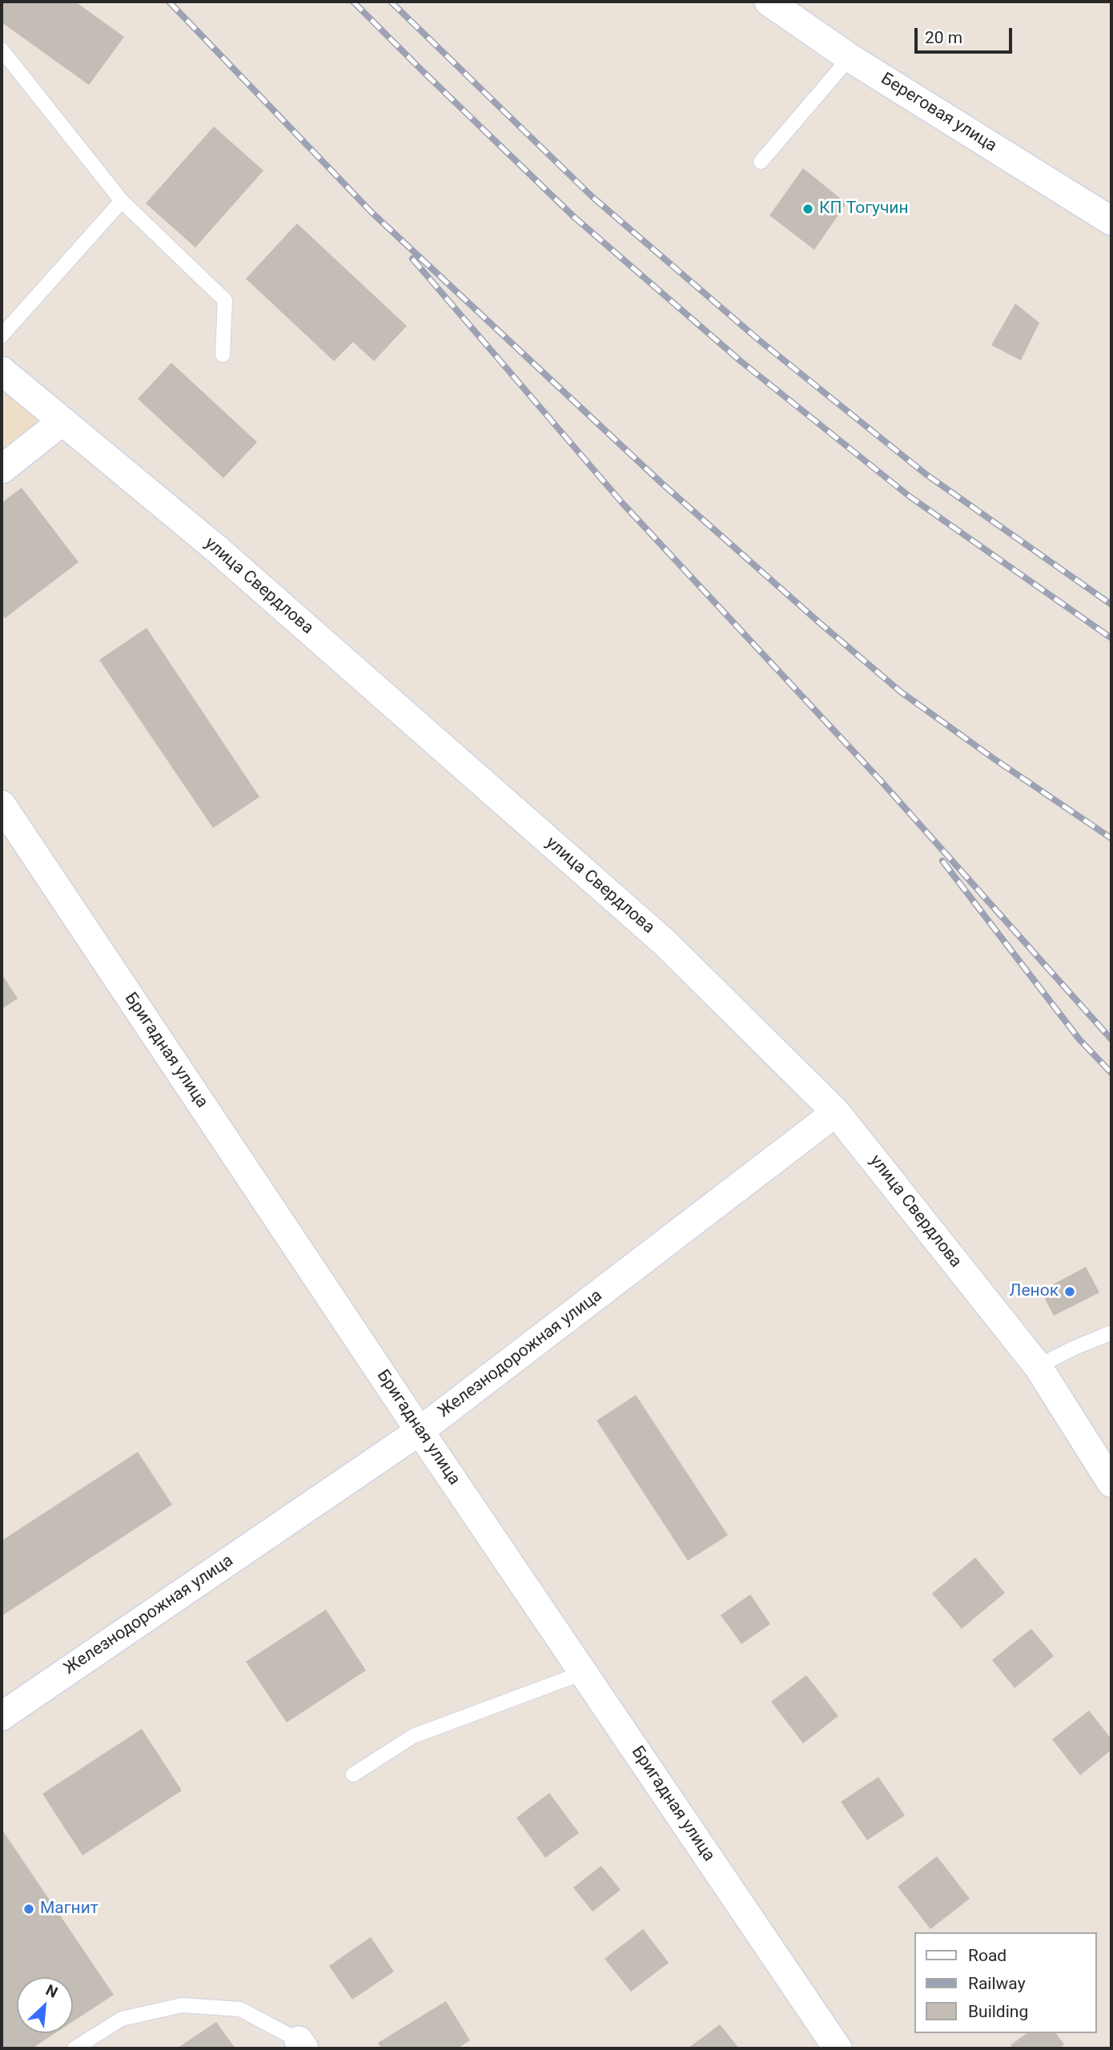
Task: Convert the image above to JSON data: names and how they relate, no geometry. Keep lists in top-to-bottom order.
{
  "streets": {
    "street": [
      "Береговая улица",
      "улица Свердлова",
      "Бригадная улица",
      "Железнодорожная улица"
    ]
  },
  "crossings": [
    ["улица Свердлова", "Железнодорожная улица"],
    ["Бригадная улица", "Железнодорожная улица"]
  ],
  "places": ["КП Тогучин", "Ленок", "Магнит"],
  "legend": ["Road", "Railway", "Building"],
  "scale_bar": "20 m",
  "north": "top right"
}
